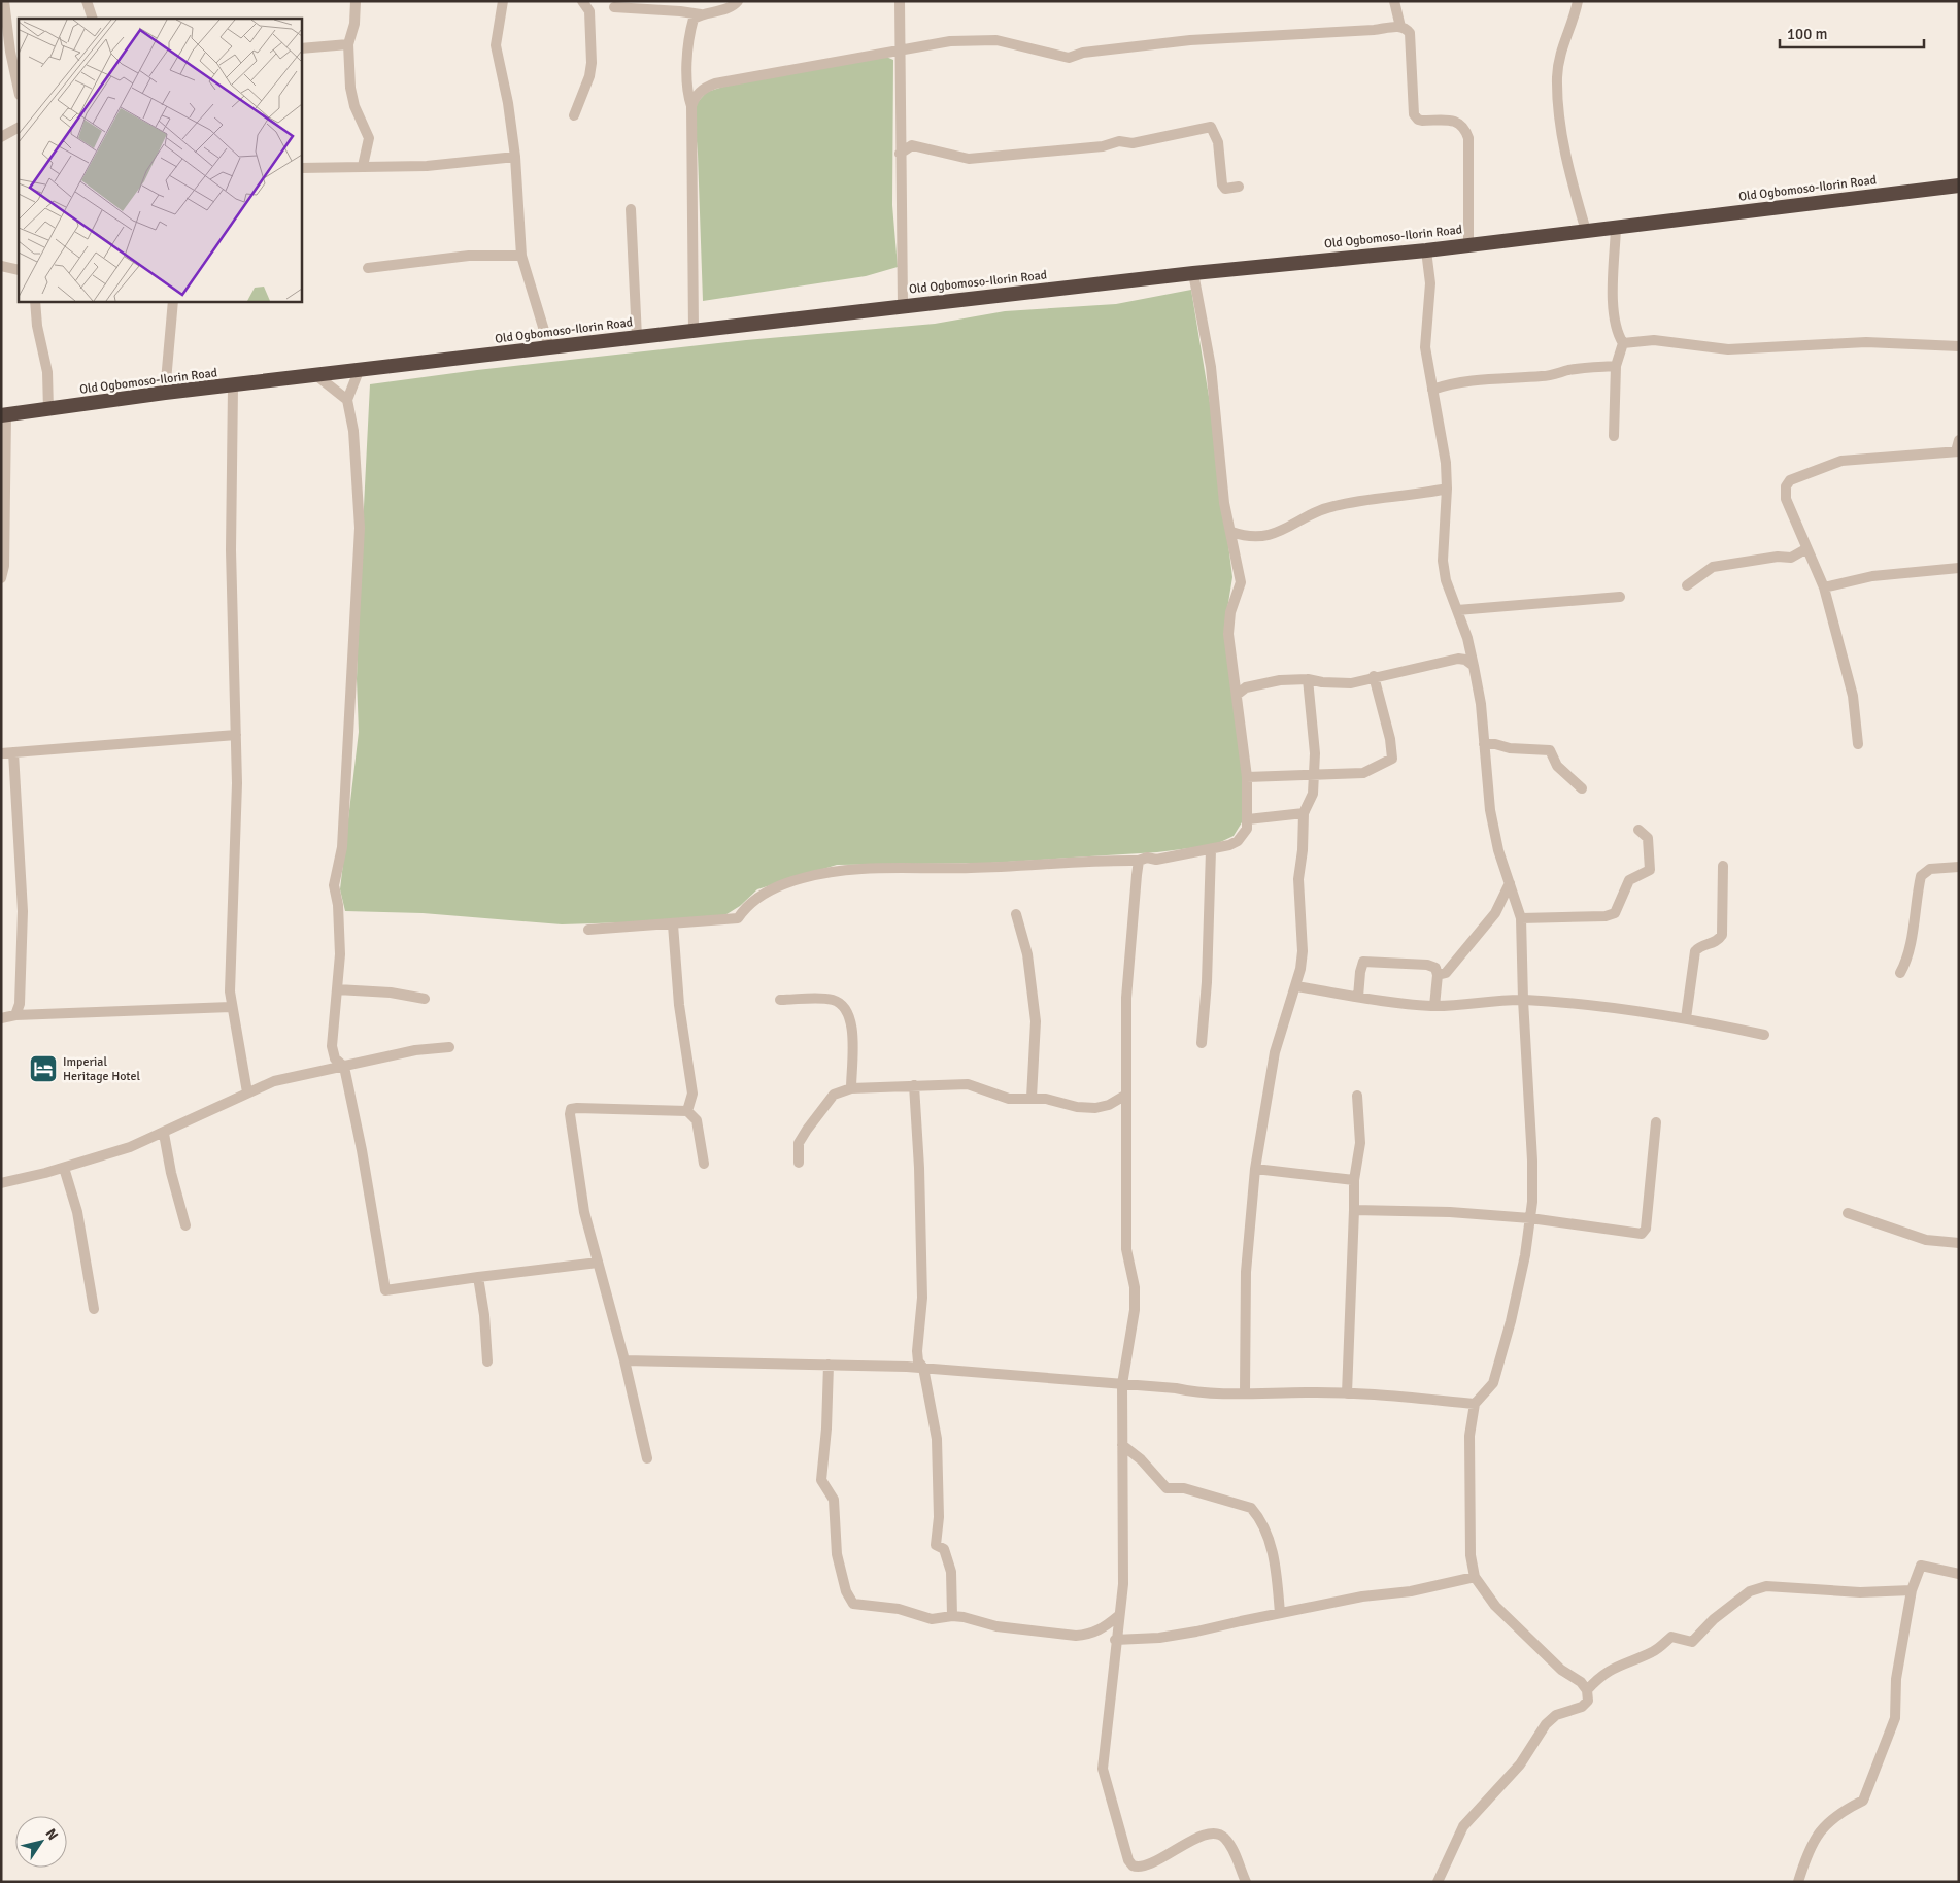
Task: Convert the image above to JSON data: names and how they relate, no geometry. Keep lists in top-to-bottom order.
{
  "streets": {
    "highway": ["Old Ogbomoso-Ilorin Road"]
  },
  "places": {
    "hotel": ["Imperial Heritage Hotel"]
  },
  "scale_bar": "100 m",
  "north": "top right"
}
